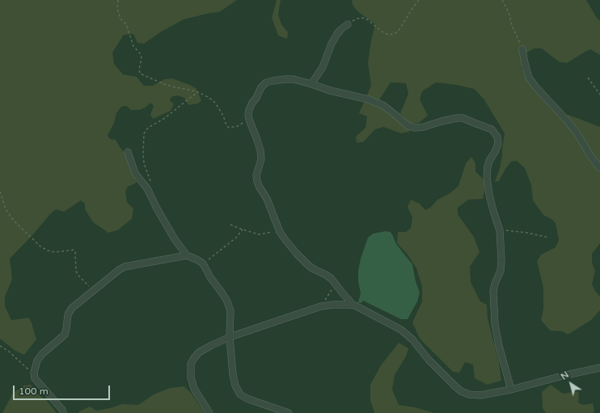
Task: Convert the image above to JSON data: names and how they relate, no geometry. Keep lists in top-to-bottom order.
{
  "scale_bar": "100 m",
  "north": "top left"
}
